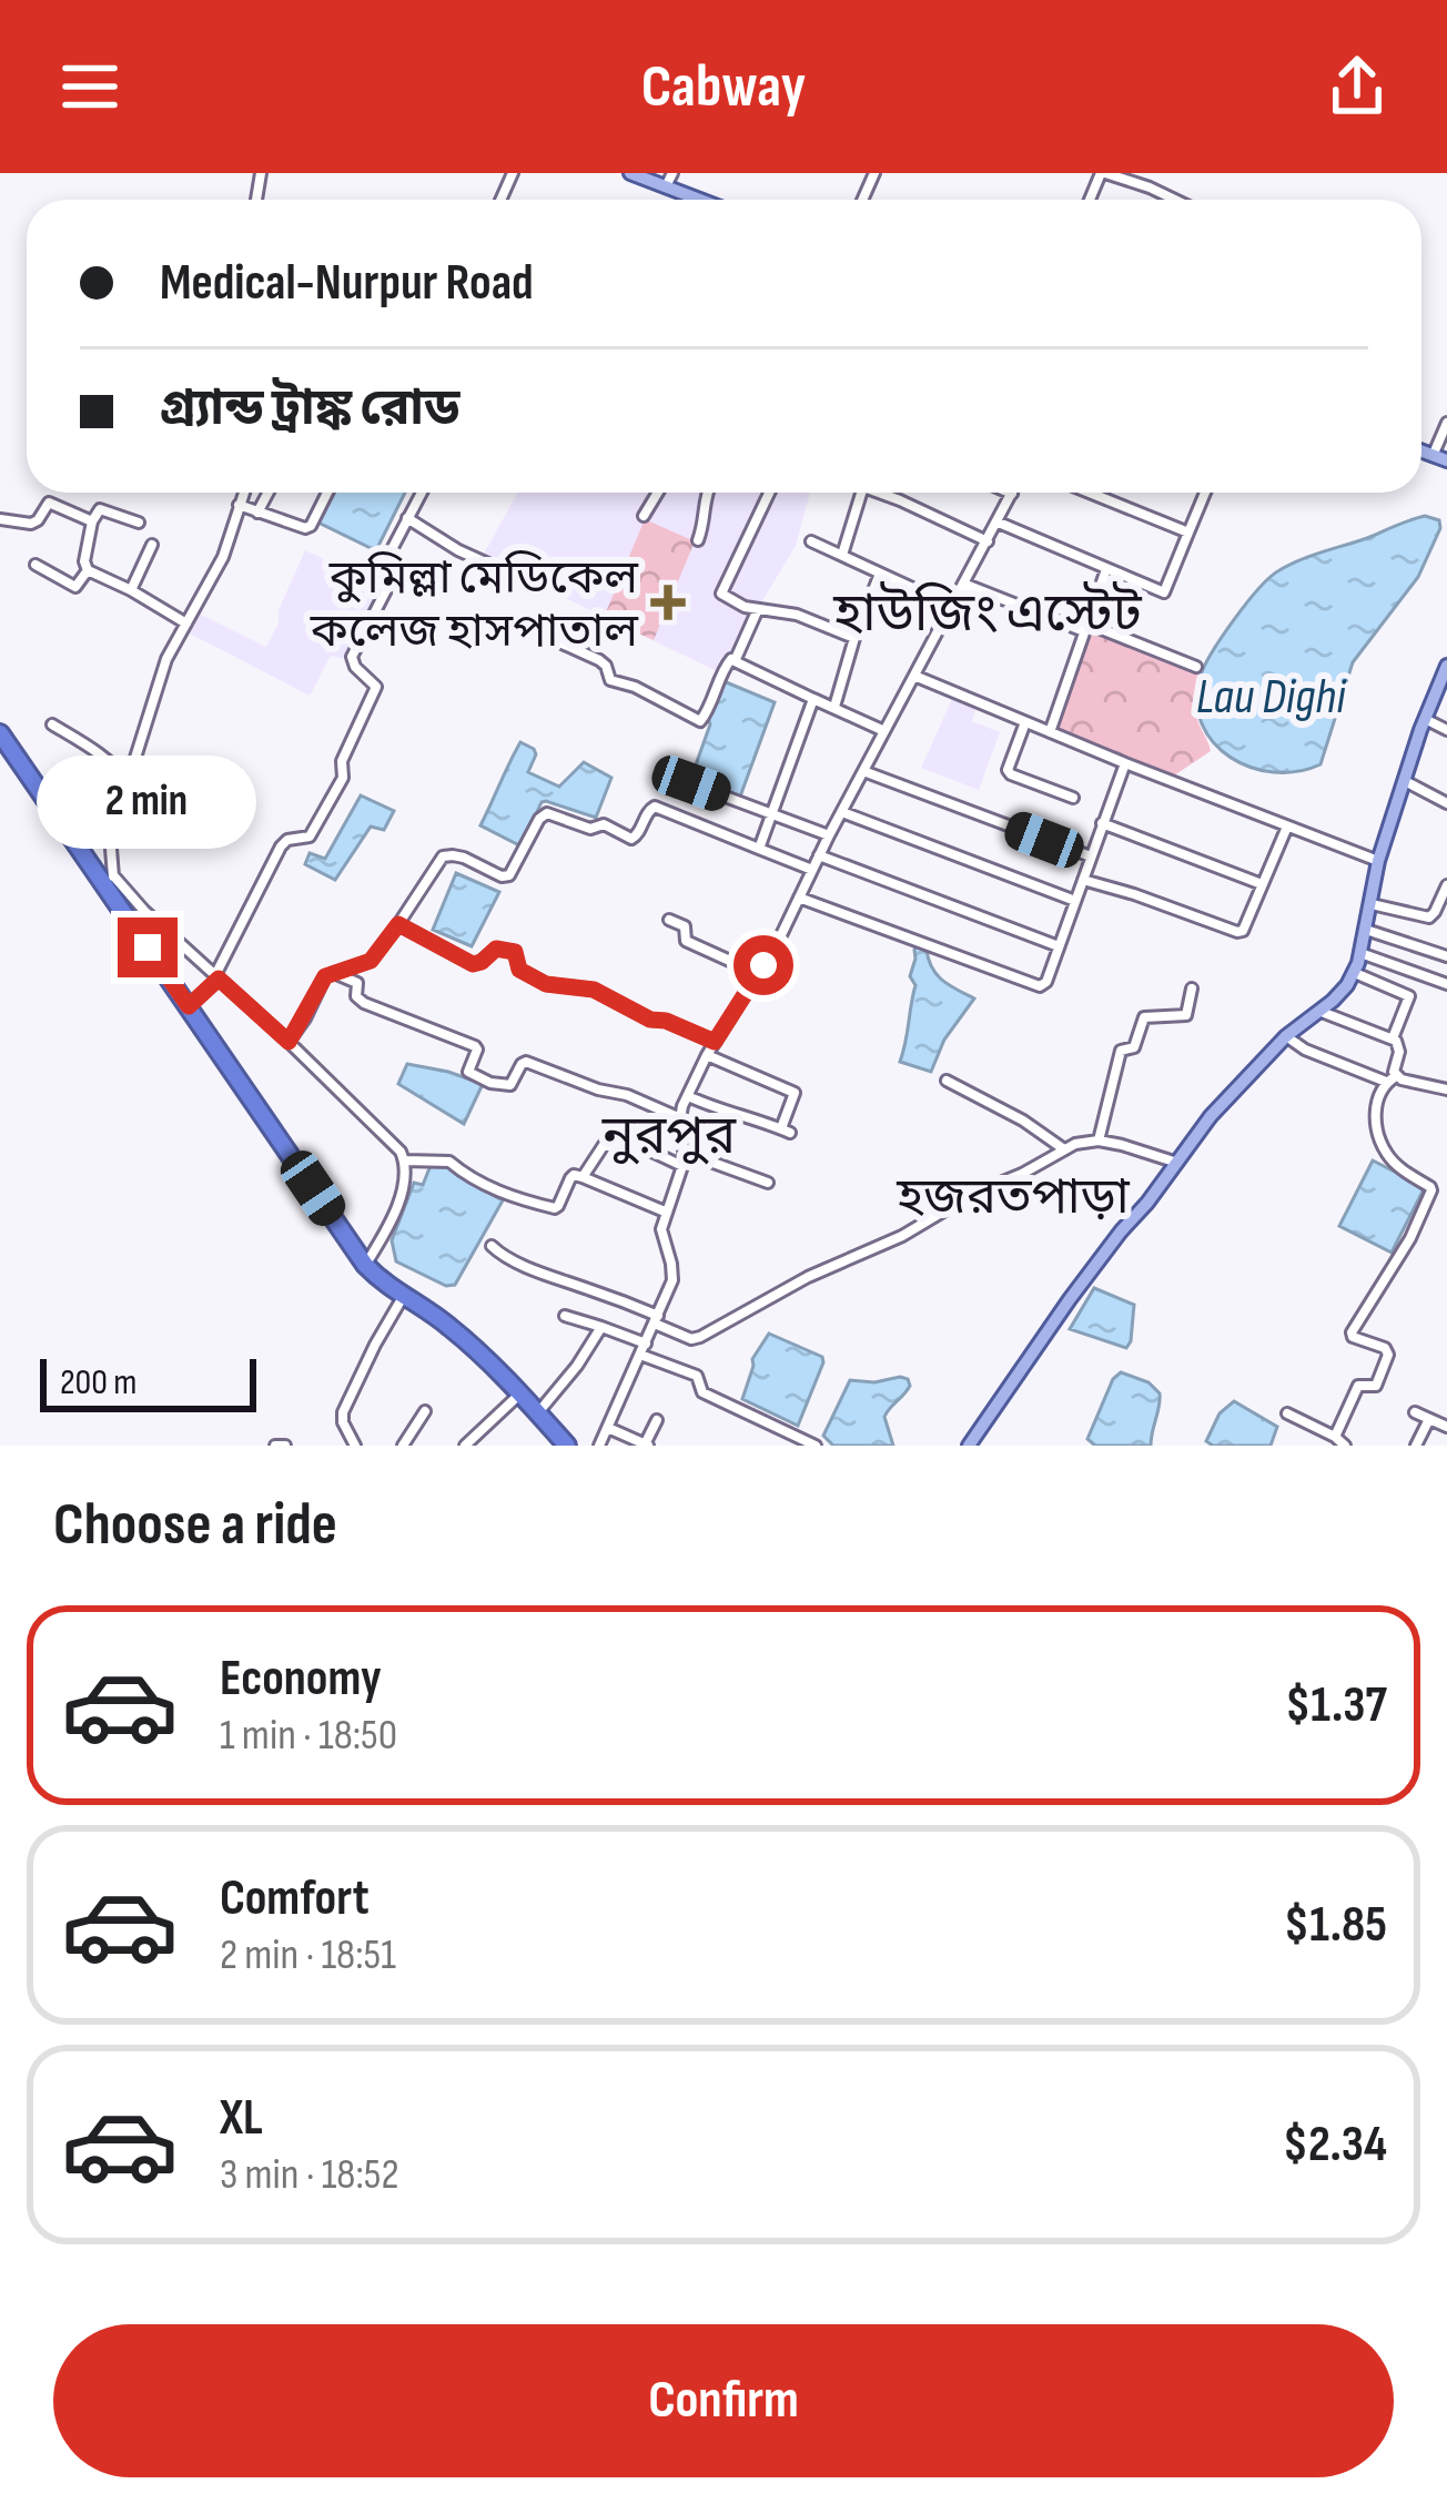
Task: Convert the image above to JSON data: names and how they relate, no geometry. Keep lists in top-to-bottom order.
{
  "districts": ["হাউজিং এস্টেট", "নুরপুর", "হজরতপাড়া"],
  "water": ["Lau Dighi"],
  "places": {
    "health": ["কুমিল্লা মেডিকেল কলেজ হাসপাতাল"]
  },
  "scale_bar": "200 m",
  "page": {
    "header": "Cabway",
    "banner": ["Medical-Nurpur Road", "গ্র্যান্ড ট্রাঙ্ক রোড"],
    "bubble": "2 min",
    "scale": "200 m",
    "heading": "Choose a ride",
    "list": [
      {
        "name": "Economy",
        "note": "1 min · 18:50",
        "value": "$1.37"
      },
      {
        "name": "Comfort",
        "note": "2 min · 18:51",
        "value": "$1.85"
      },
      {
        "name": "XL",
        "note": "3 min · 18:52",
        "value": "$2.34"
      }
    ],
    "buttons": "Confirm"
  }
}
